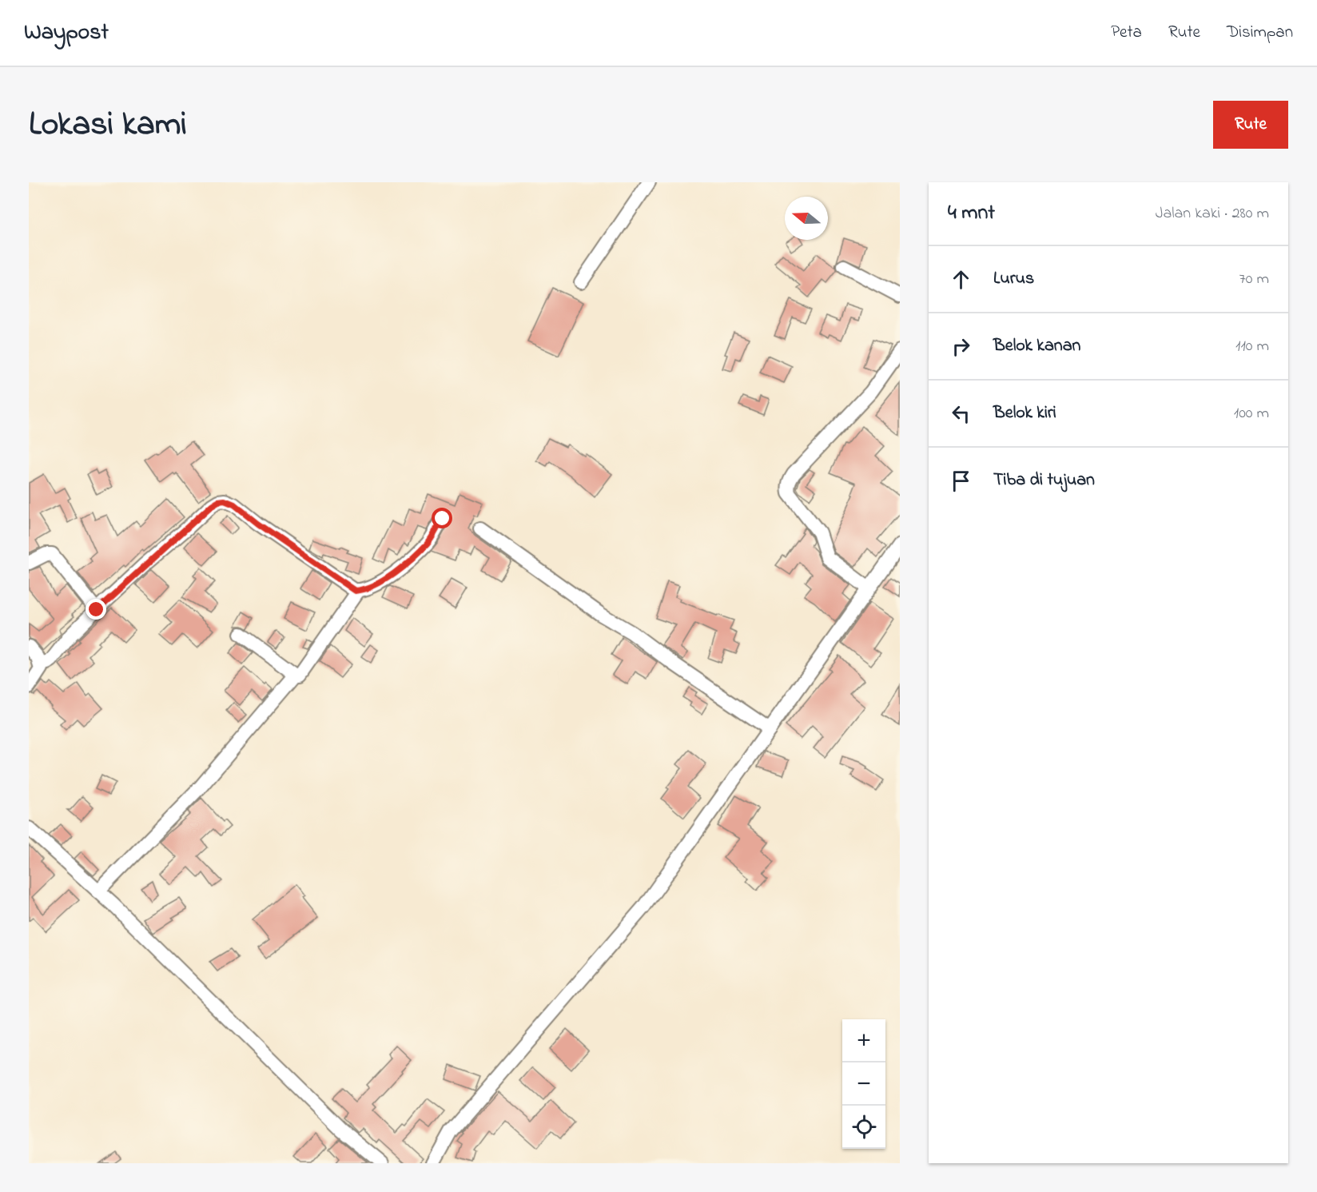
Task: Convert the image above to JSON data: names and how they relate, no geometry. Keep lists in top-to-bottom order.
{
  "north": "left",
  "page": {
    "header": "Waypost",
    "nav": ["Peta", "Rute", "Disimpan"],
    "title": "Lokasi kami",
    "buttons": "Rute",
    "heading": ["4 mnt", "Jalan kaki · 280 m"],
    "list": [
      ["Lurus", "70 m"],
      ["Belok kanan", "110 m"],
      ["Belok kiri", "100 m"],
      "Tiba di tujuan"
    ],
    "map_buttons": ["+", "−"]
  }
}
